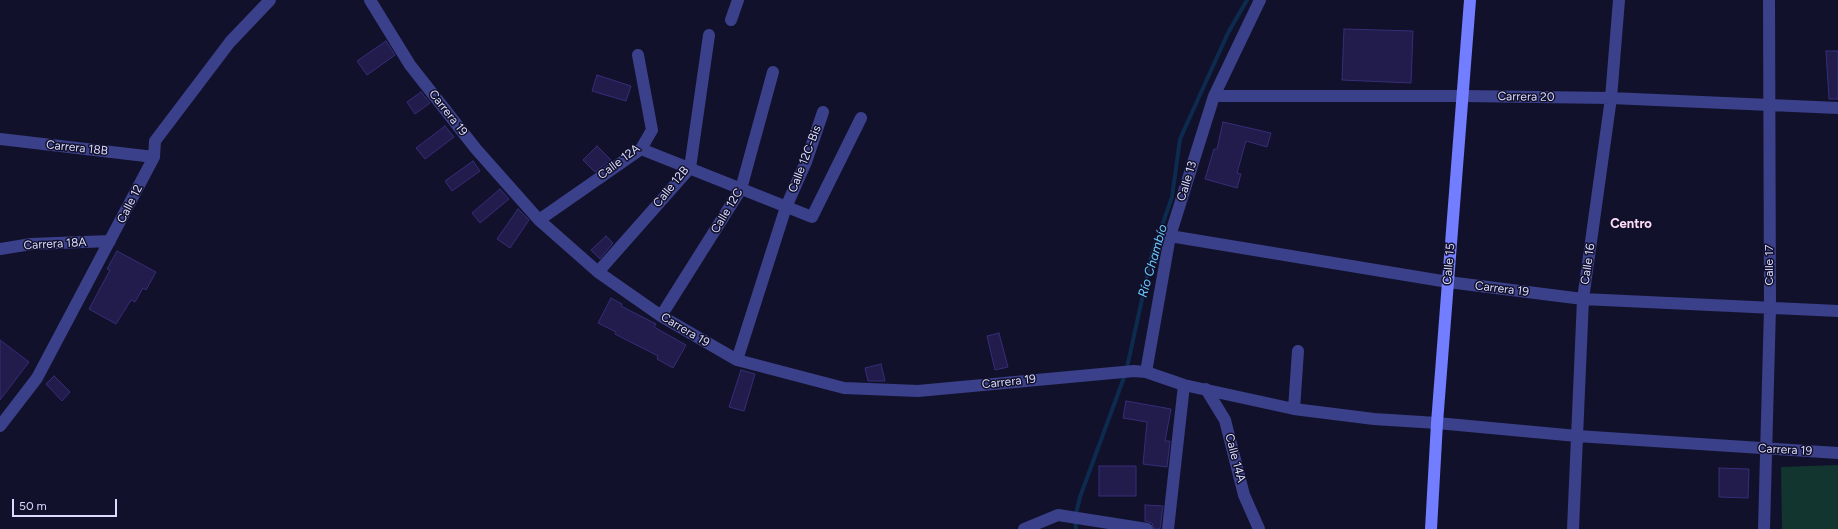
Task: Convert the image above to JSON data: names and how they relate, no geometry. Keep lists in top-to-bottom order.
{
  "streets": {
    "main road": ["Calle 15"],
    "street": [
      "Carrera 20",
      "Carrera 19",
      "Carrera 18B",
      "Calle 12C-Bis",
      "Calle 12A",
      "Calle 13",
      "Calle 12B",
      "Calle 12",
      "Calle 12C",
      "Carrera 18A",
      "Calle 16",
      "Calle 17",
      "Calle 14A"
    ]
  },
  "crossings": [
    ["Carrera 20", "Calle 13"],
    ["Carrera 20", "Calle 15"],
    ["Carrera 20", "Calle 16"],
    ["Carrera 20", "Calle 17"],
    ["Carrera 19", "Calle 12C-Bis"],
    ["Carrera 19", "Calle 12A"],
    ["Carrera 19", "Calle 13"],
    ["Carrera 19", "Calle 12B"],
    ["Carrera 19", "Calle 12C"],
    ["Carrera 19", "Calle 15"],
    ["Carrera 19", "Calle 16"],
    ["Carrera 19", "Calle 17"],
    ["Carrera 19", "Calle 14A"],
    ["Carrera 18B", "Calle 12"],
    ["Calle 12", "Carrera 18A"]
  ],
  "districts": ["Centro"],
  "water": ["Río Chambío"],
  "scale_bar": "50 m"
}
